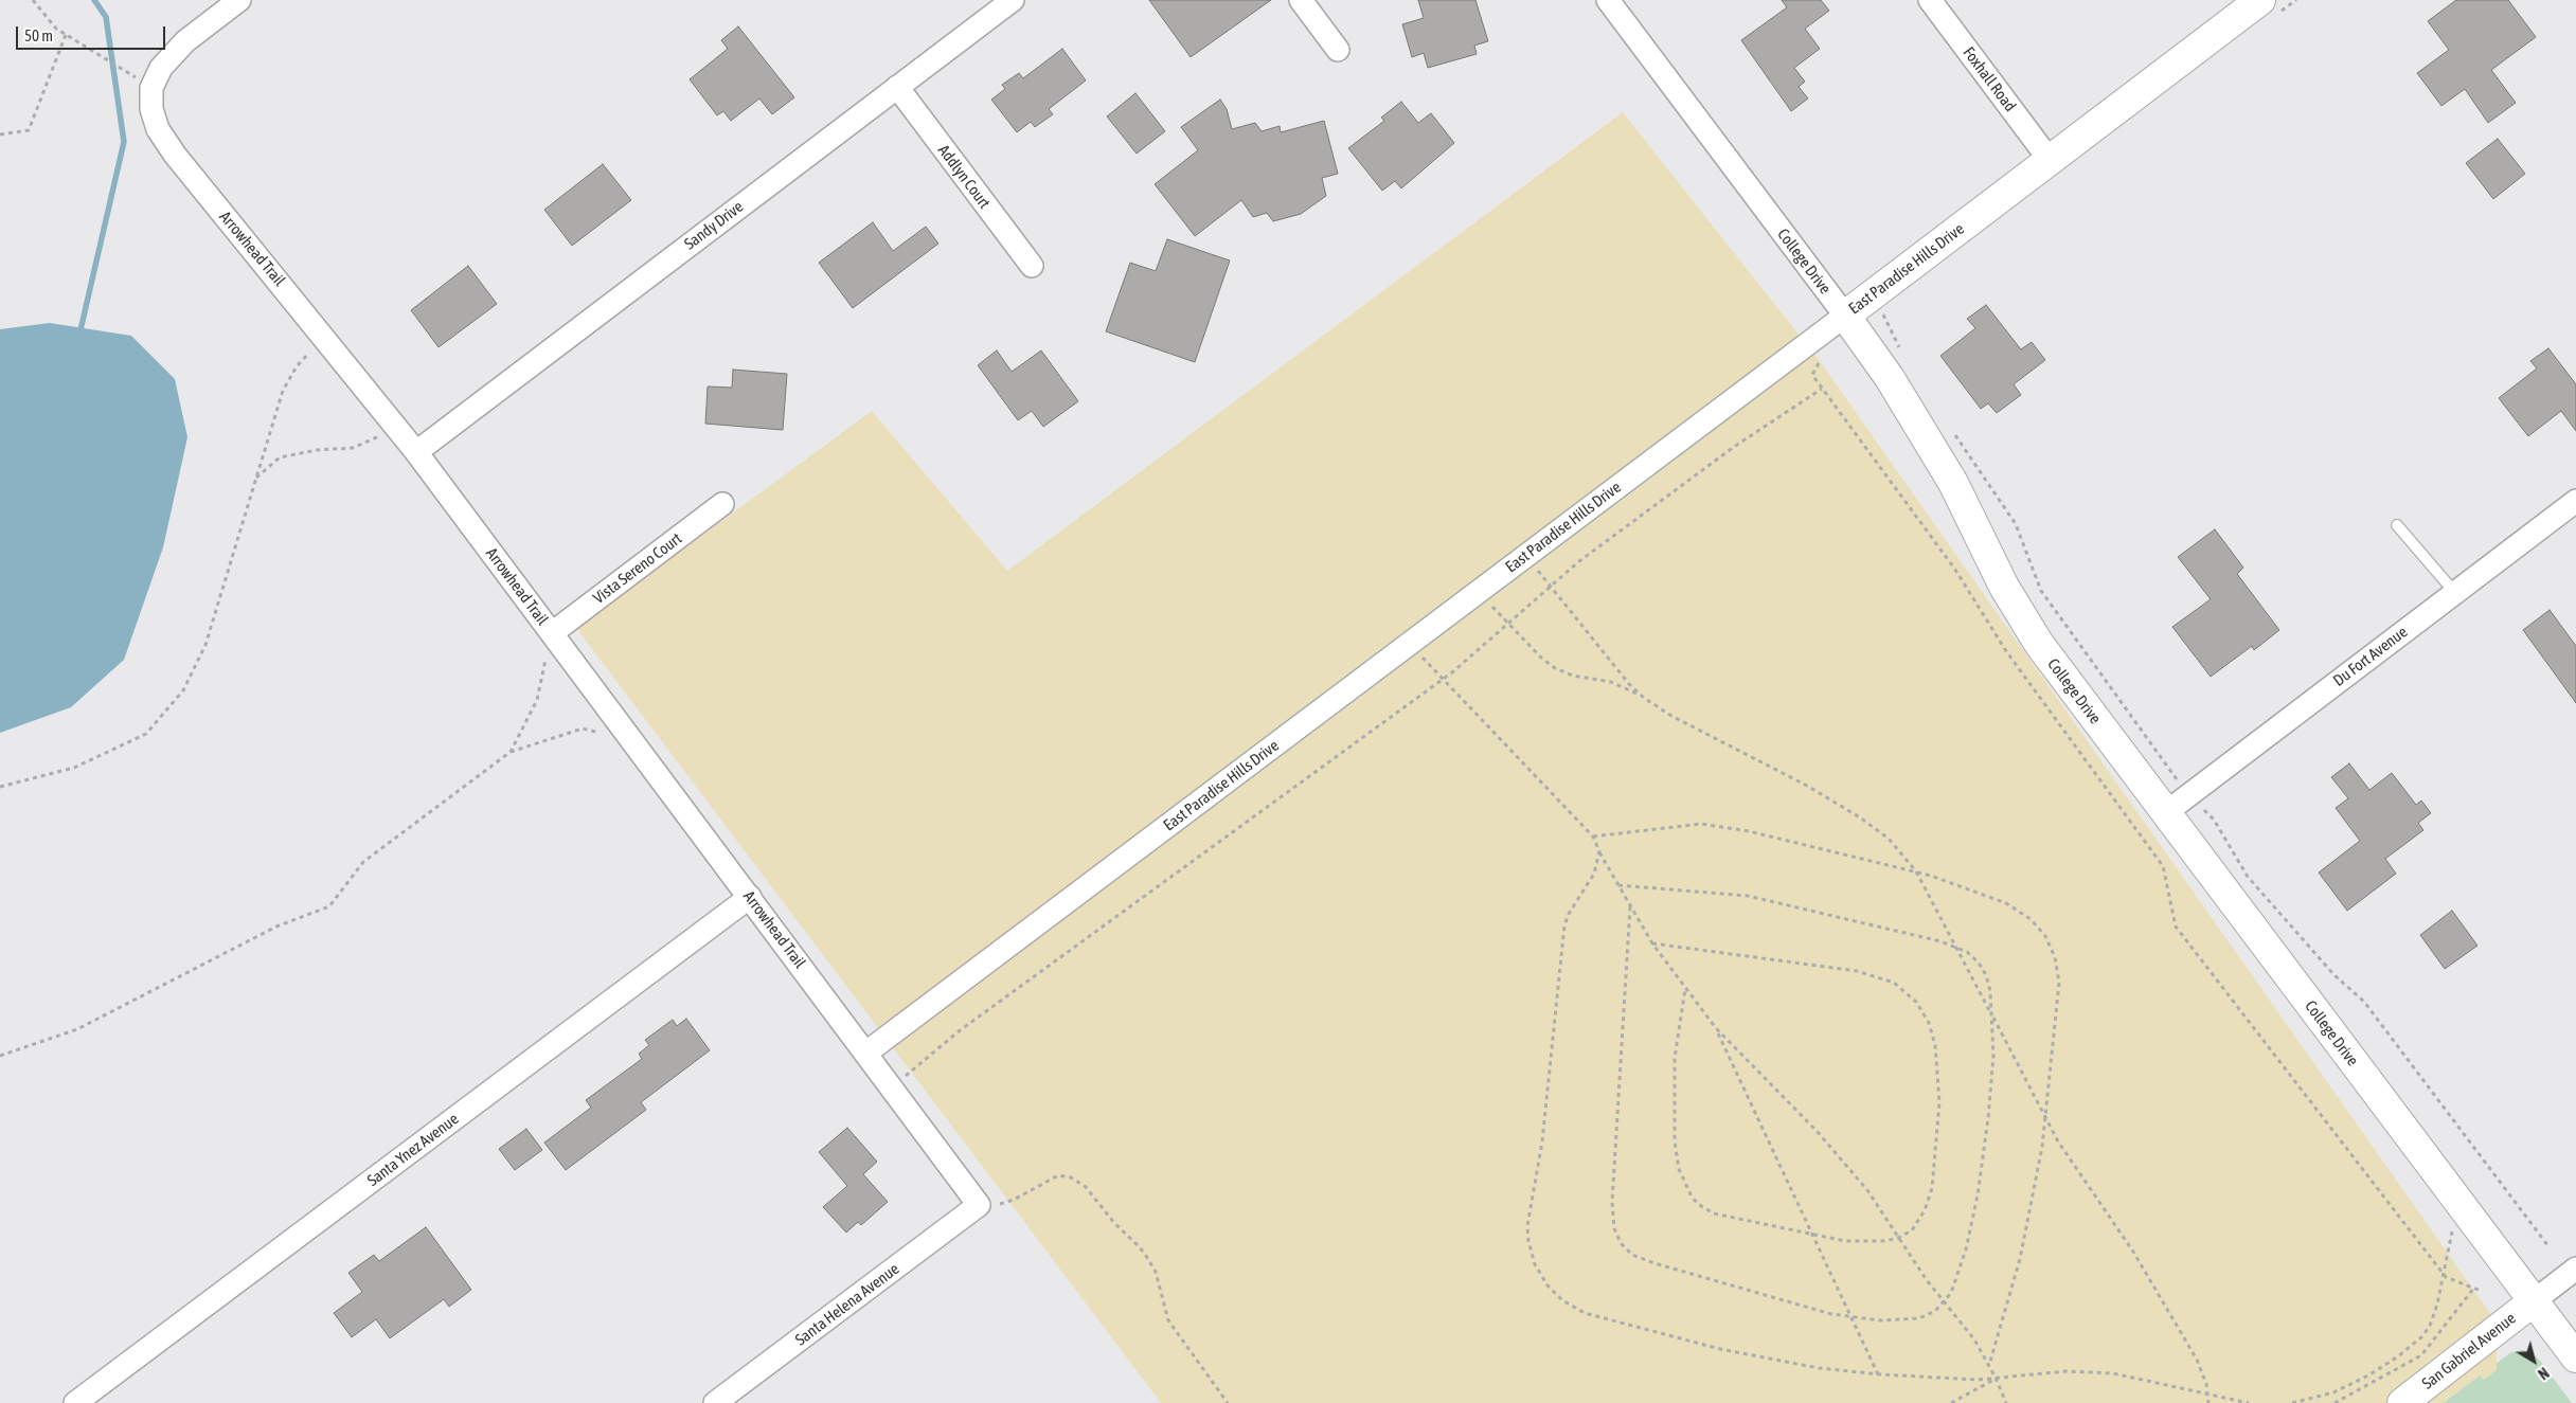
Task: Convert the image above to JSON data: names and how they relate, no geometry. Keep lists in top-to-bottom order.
{
  "streets": {
    "main road": ["College Drive", "East Paradise Hills Drive", "San Gabriel Avenue"],
    "street": [
      "Foxhall Road",
      "Addlyn Court",
      "Sandy Drive",
      "Arrowhead Trail",
      "Vista Sereno Court",
      "Du Fort Avenue",
      "Santa Ynez Avenue",
      "Santa Helena Avenue"
    ]
  },
  "crossings": [
    ["Foxhall Road", "East Paradise Hills Drive"],
    ["Addlyn Court", "Sandy Drive"],
    ["Sandy Drive", "Arrowhead Trail"],
    ["Arrowhead Trail", "East Paradise Hills Drive"],
    ["Arrowhead Trail", "Vista Sereno Court"],
    ["Arrowhead Trail", "Santa Ynez Avenue"],
    ["Arrowhead Trail", "Santa Helena Avenue"],
    ["College Drive", "East Paradise Hills Drive"],
    ["College Drive", "Du Fort Avenue"],
    ["College Drive", "San Gabriel Avenue"]
  ],
  "scale_bar": "50 m",
  "north": "bottom right"
}
